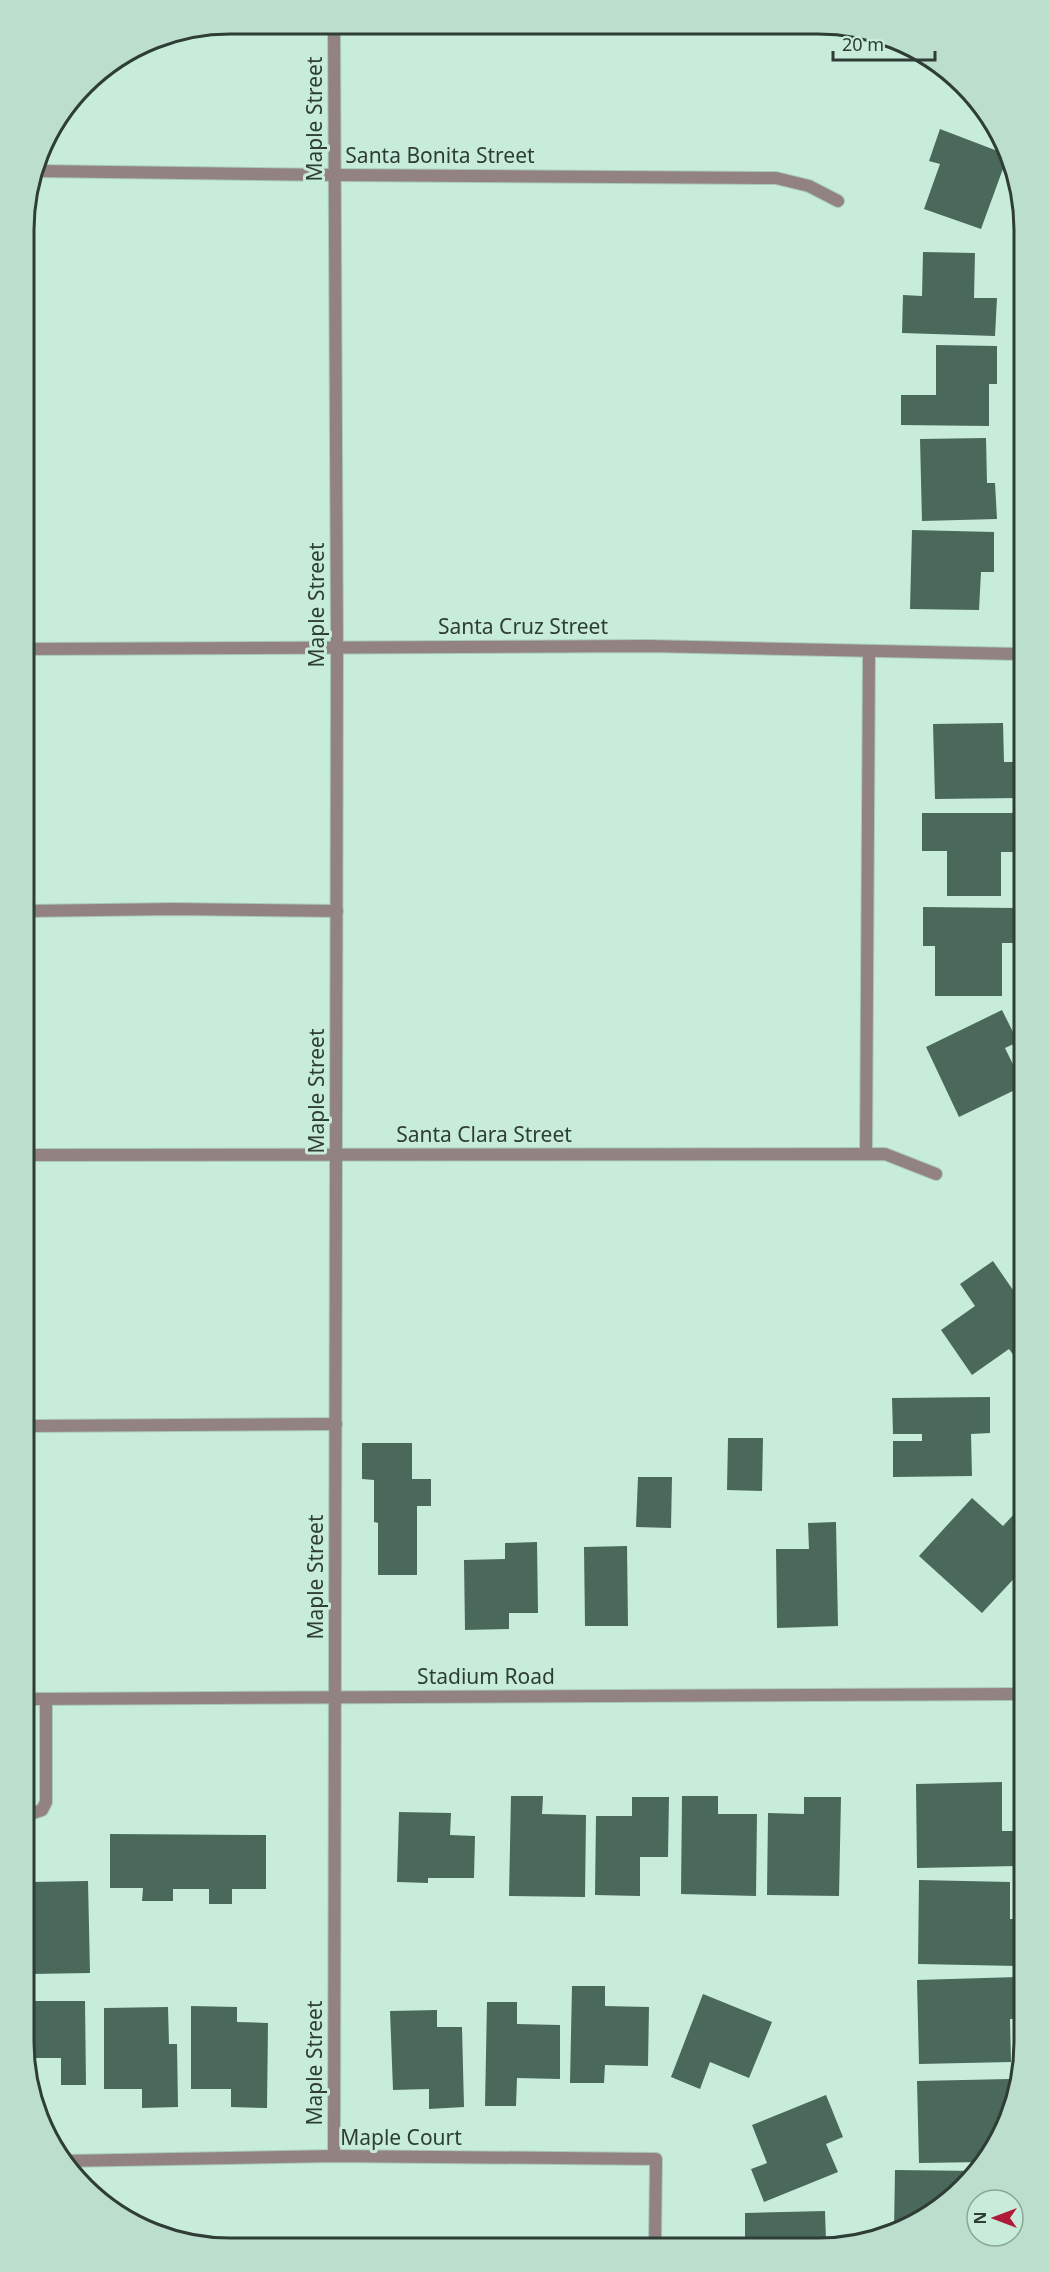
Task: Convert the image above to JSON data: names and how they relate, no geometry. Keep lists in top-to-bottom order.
{
  "streets": {
    "street": [
      "Maple Street",
      "Santa Bonita Street",
      "Santa Cruz Street",
      "Santa Clara Street",
      "Stadium Road",
      "Maple Court"
    ]
  },
  "crossings": [
    ["Maple Street", "Santa Bonita Street"],
    ["Maple Street", "Santa Cruz Street"],
    ["Maple Street", "Santa Clara Street"],
    ["Maple Street", "Stadium Road"],
    ["Maple Street", "Maple Court"]
  ],
  "scale_bar": "20 m",
  "north": "left"
}
